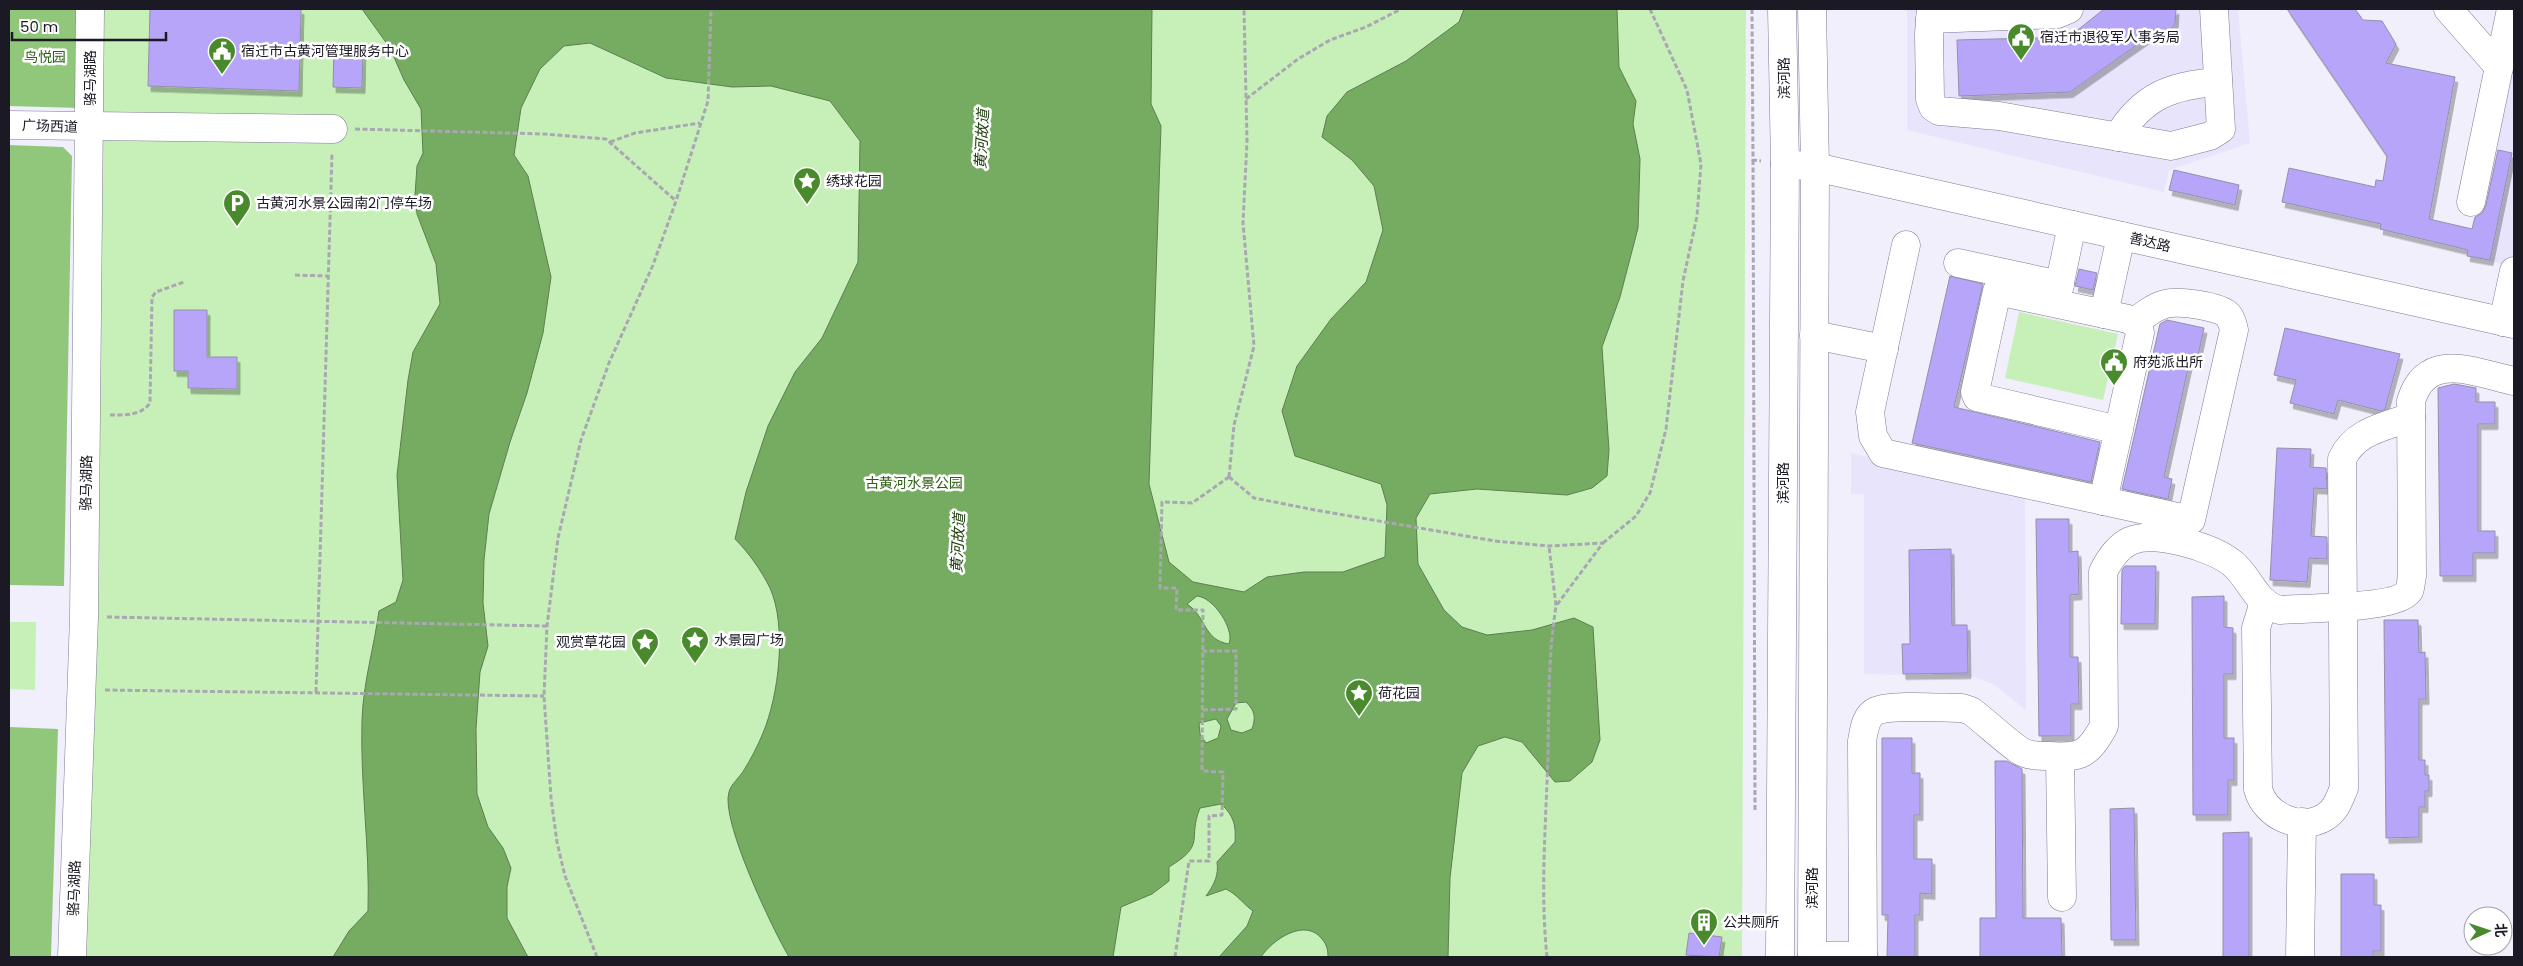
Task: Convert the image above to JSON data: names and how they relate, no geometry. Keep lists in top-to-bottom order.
{
  "streets": {
    "main road": [
      "骆马湖路",
      "滨河路",
      "广场西道",
      "善达路"
    ]
  },
  "crossings": [
    ["骆马湖路", "广场西道"],
    ["滨河路", "善达路"]
  ],
  "water": ["黄河故道"],
  "parks": ["鸟悦园", "古黄河水景公园"],
  "places": {
    "public building": ["宿迁市退役军人事务局", "宿迁市古黄河管理服务中心", "府苑派出所"],
    "place": [
      "绣球花园",
      "水景园广场",
      "观赏草花园",
      "荷花园"
    ],
    "parking": ["古黄河水景公园南2门停车场"],
    "building": ["公共厕所"]
  },
  "scale_bar": "50 m",
  "north": "right"
}
